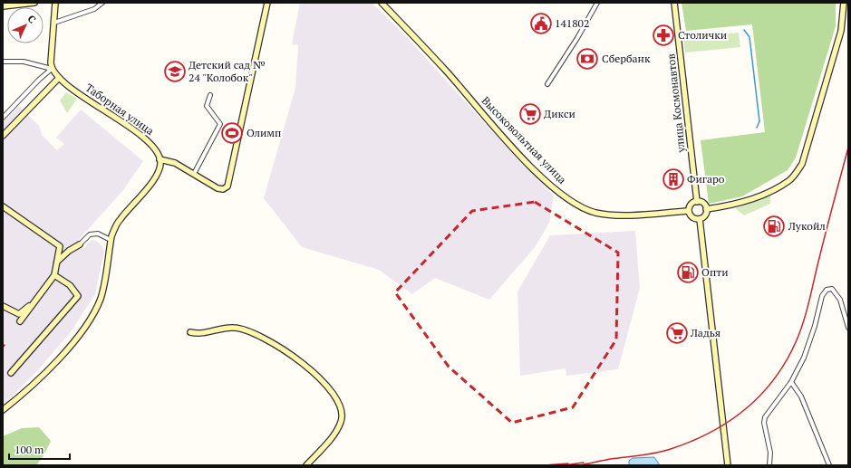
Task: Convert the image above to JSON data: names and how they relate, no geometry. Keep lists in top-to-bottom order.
{
  "streets": {
    "street": ["улица Космонавтов", "Таборная улица", "Высоковольтная улица"]
  },
  "crossings": [
    ["улица Космонавтов", "Высоковольтная улица"]
  ],
  "places": {
    "public building": ["141802"],
    "pharmacy": ["Столички"],
    "bank": ["Сбербанк"],
    "school or university": ["Детский сад № 24 \"Колобок\""],
    "supermarket": ["Дикси", "Ладья"],
    "sports": ["Олимп"],
    "building": ["Фигаро"],
    "fuel station": ["Лукойл", "Опти"]
  },
  "scale_bar": "100 m",
  "north": "top right"
}
